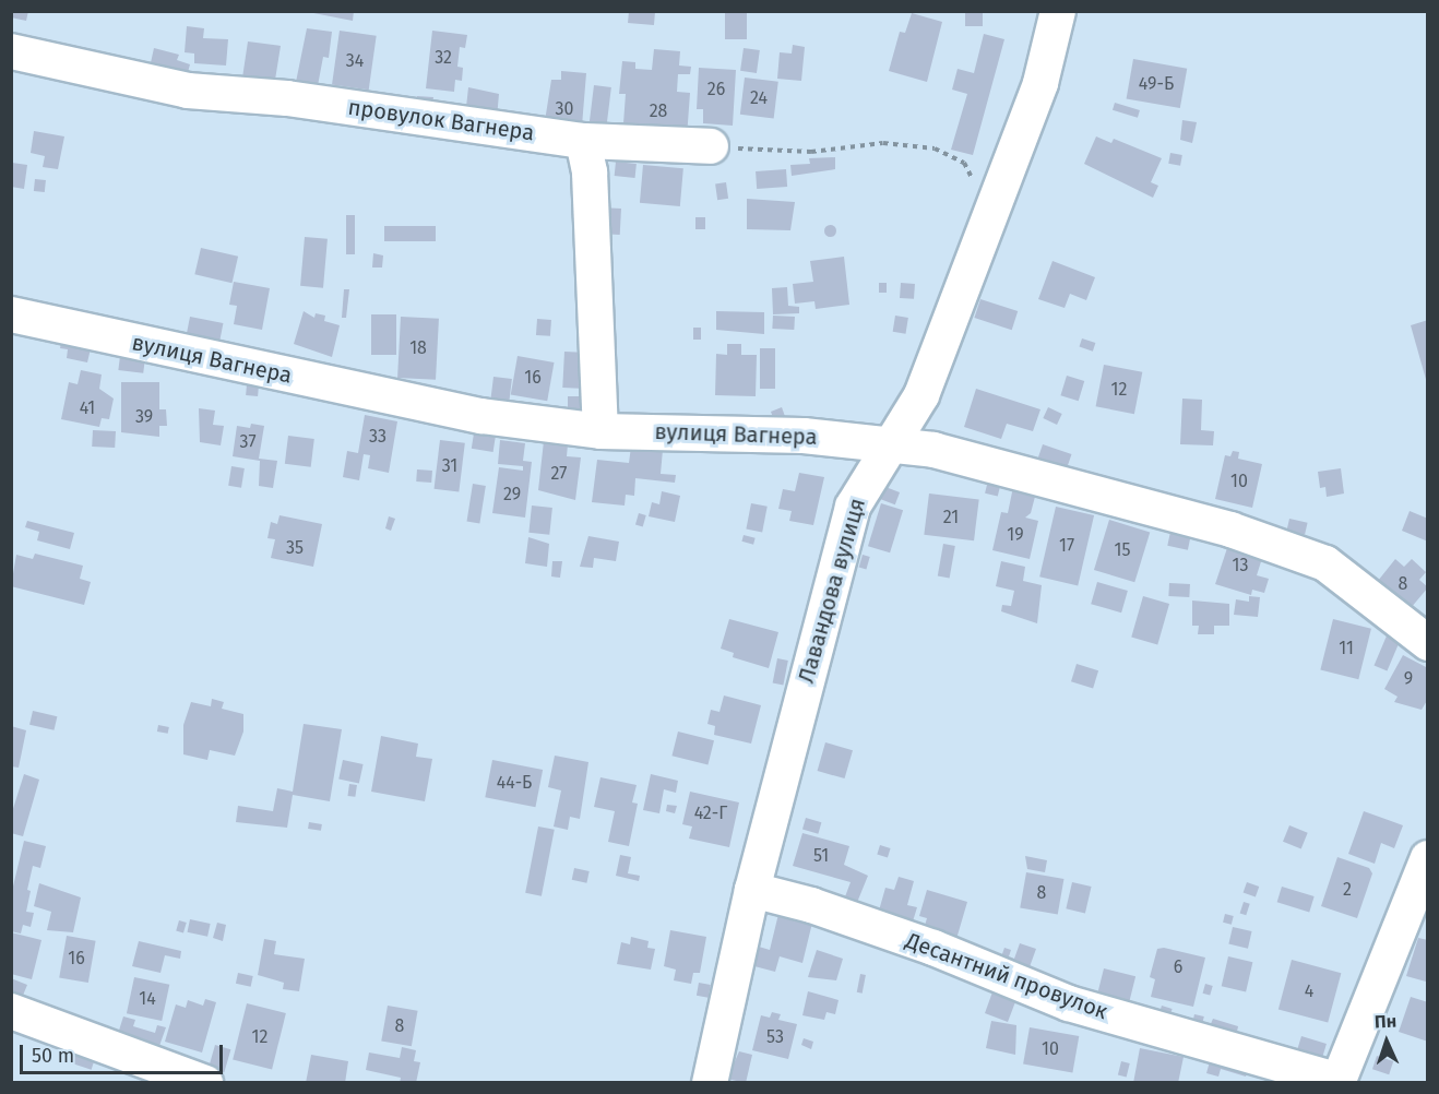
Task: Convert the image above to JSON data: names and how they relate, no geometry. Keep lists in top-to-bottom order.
{
  "streets": {
    "street": [
      "провулок Вагнера",
      "вулиця Вагнера",
      "Лавандова вулиця",
      "Десантний провулок"
    ]
  },
  "crossings": [
    ["вулиця Вагнера", "Лавандова вулиця"],
    ["Лавандова вулиця", "Десантний провулок"]
  ],
  "house_numbers": [
    "32",
    "34",
    "49-Б",
    "26",
    "24",
    "30",
    "28",
    "18",
    "16",
    "12",
    "41",
    "39",
    "33",
    "37",
    "31",
    "27",
    "10",
    "29",
    "21",
    "19",
    "17",
    "35",
    "15",
    "13",
    "8",
    "11",
    "9",
    "44-Б",
    "42-Г",
    "51",
    "2",
    "8",
    "16",
    "6",
    "4",
    "14",
    "8",
    "12",
    "53",
    "10"
  ],
  "scale_bar": "50 m",
  "north": "top"
}
